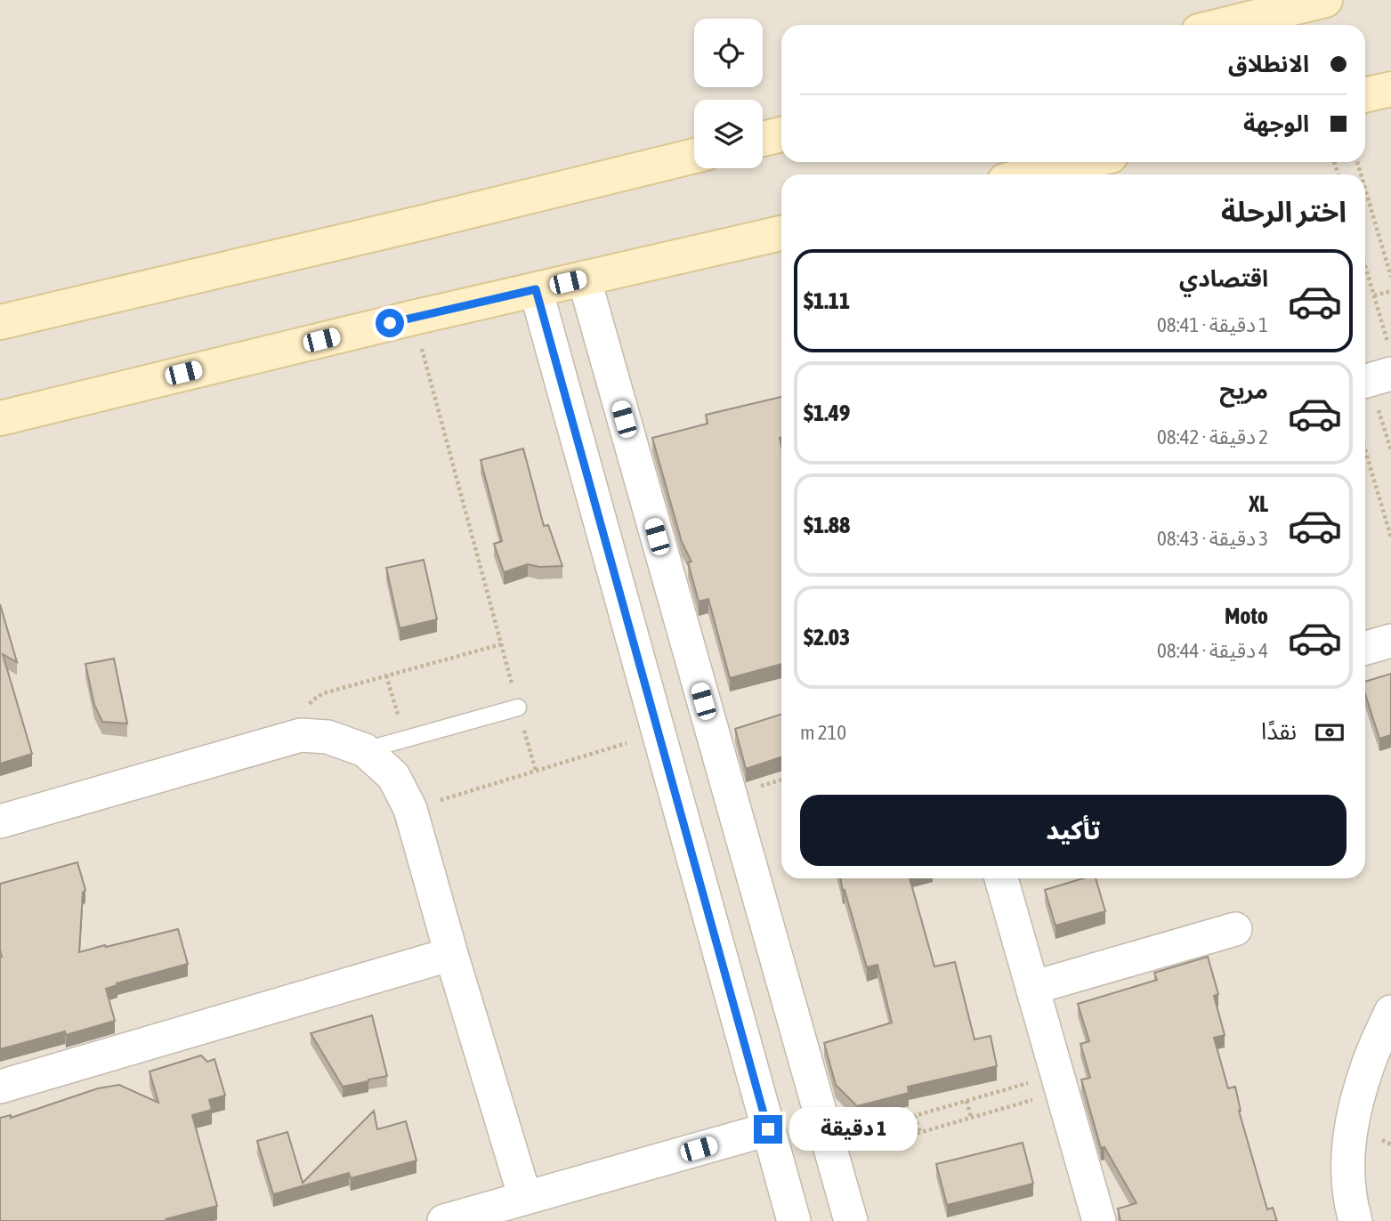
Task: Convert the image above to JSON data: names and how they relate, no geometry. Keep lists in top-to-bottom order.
{
  "page": {
    "banner": ["الانطلاق", "الوجهة"],
    "heading": "اختر الرحلة",
    "list": [
      {
        "name": "اقتصادي",
        "note": "1 دقيقة · 08:41",
        "value": "$1.11"
      },
      {
        "name": "مريح",
        "note": "2 دقيقة · 08:42",
        "value": "$1.49"
      },
      {
        "name": "XL",
        "note": "3 دقيقة · 08:43",
        "value": "$1.88"
      },
      {
        "name": "Moto",
        "note": "4 دقيقة · 08:44",
        "value": "$2.03"
      }
    ],
    "pay": ["نقدًا", "210 m"],
    "buttons": "تأكيد",
    "bubble": "1 دقيقة"
  }
}
